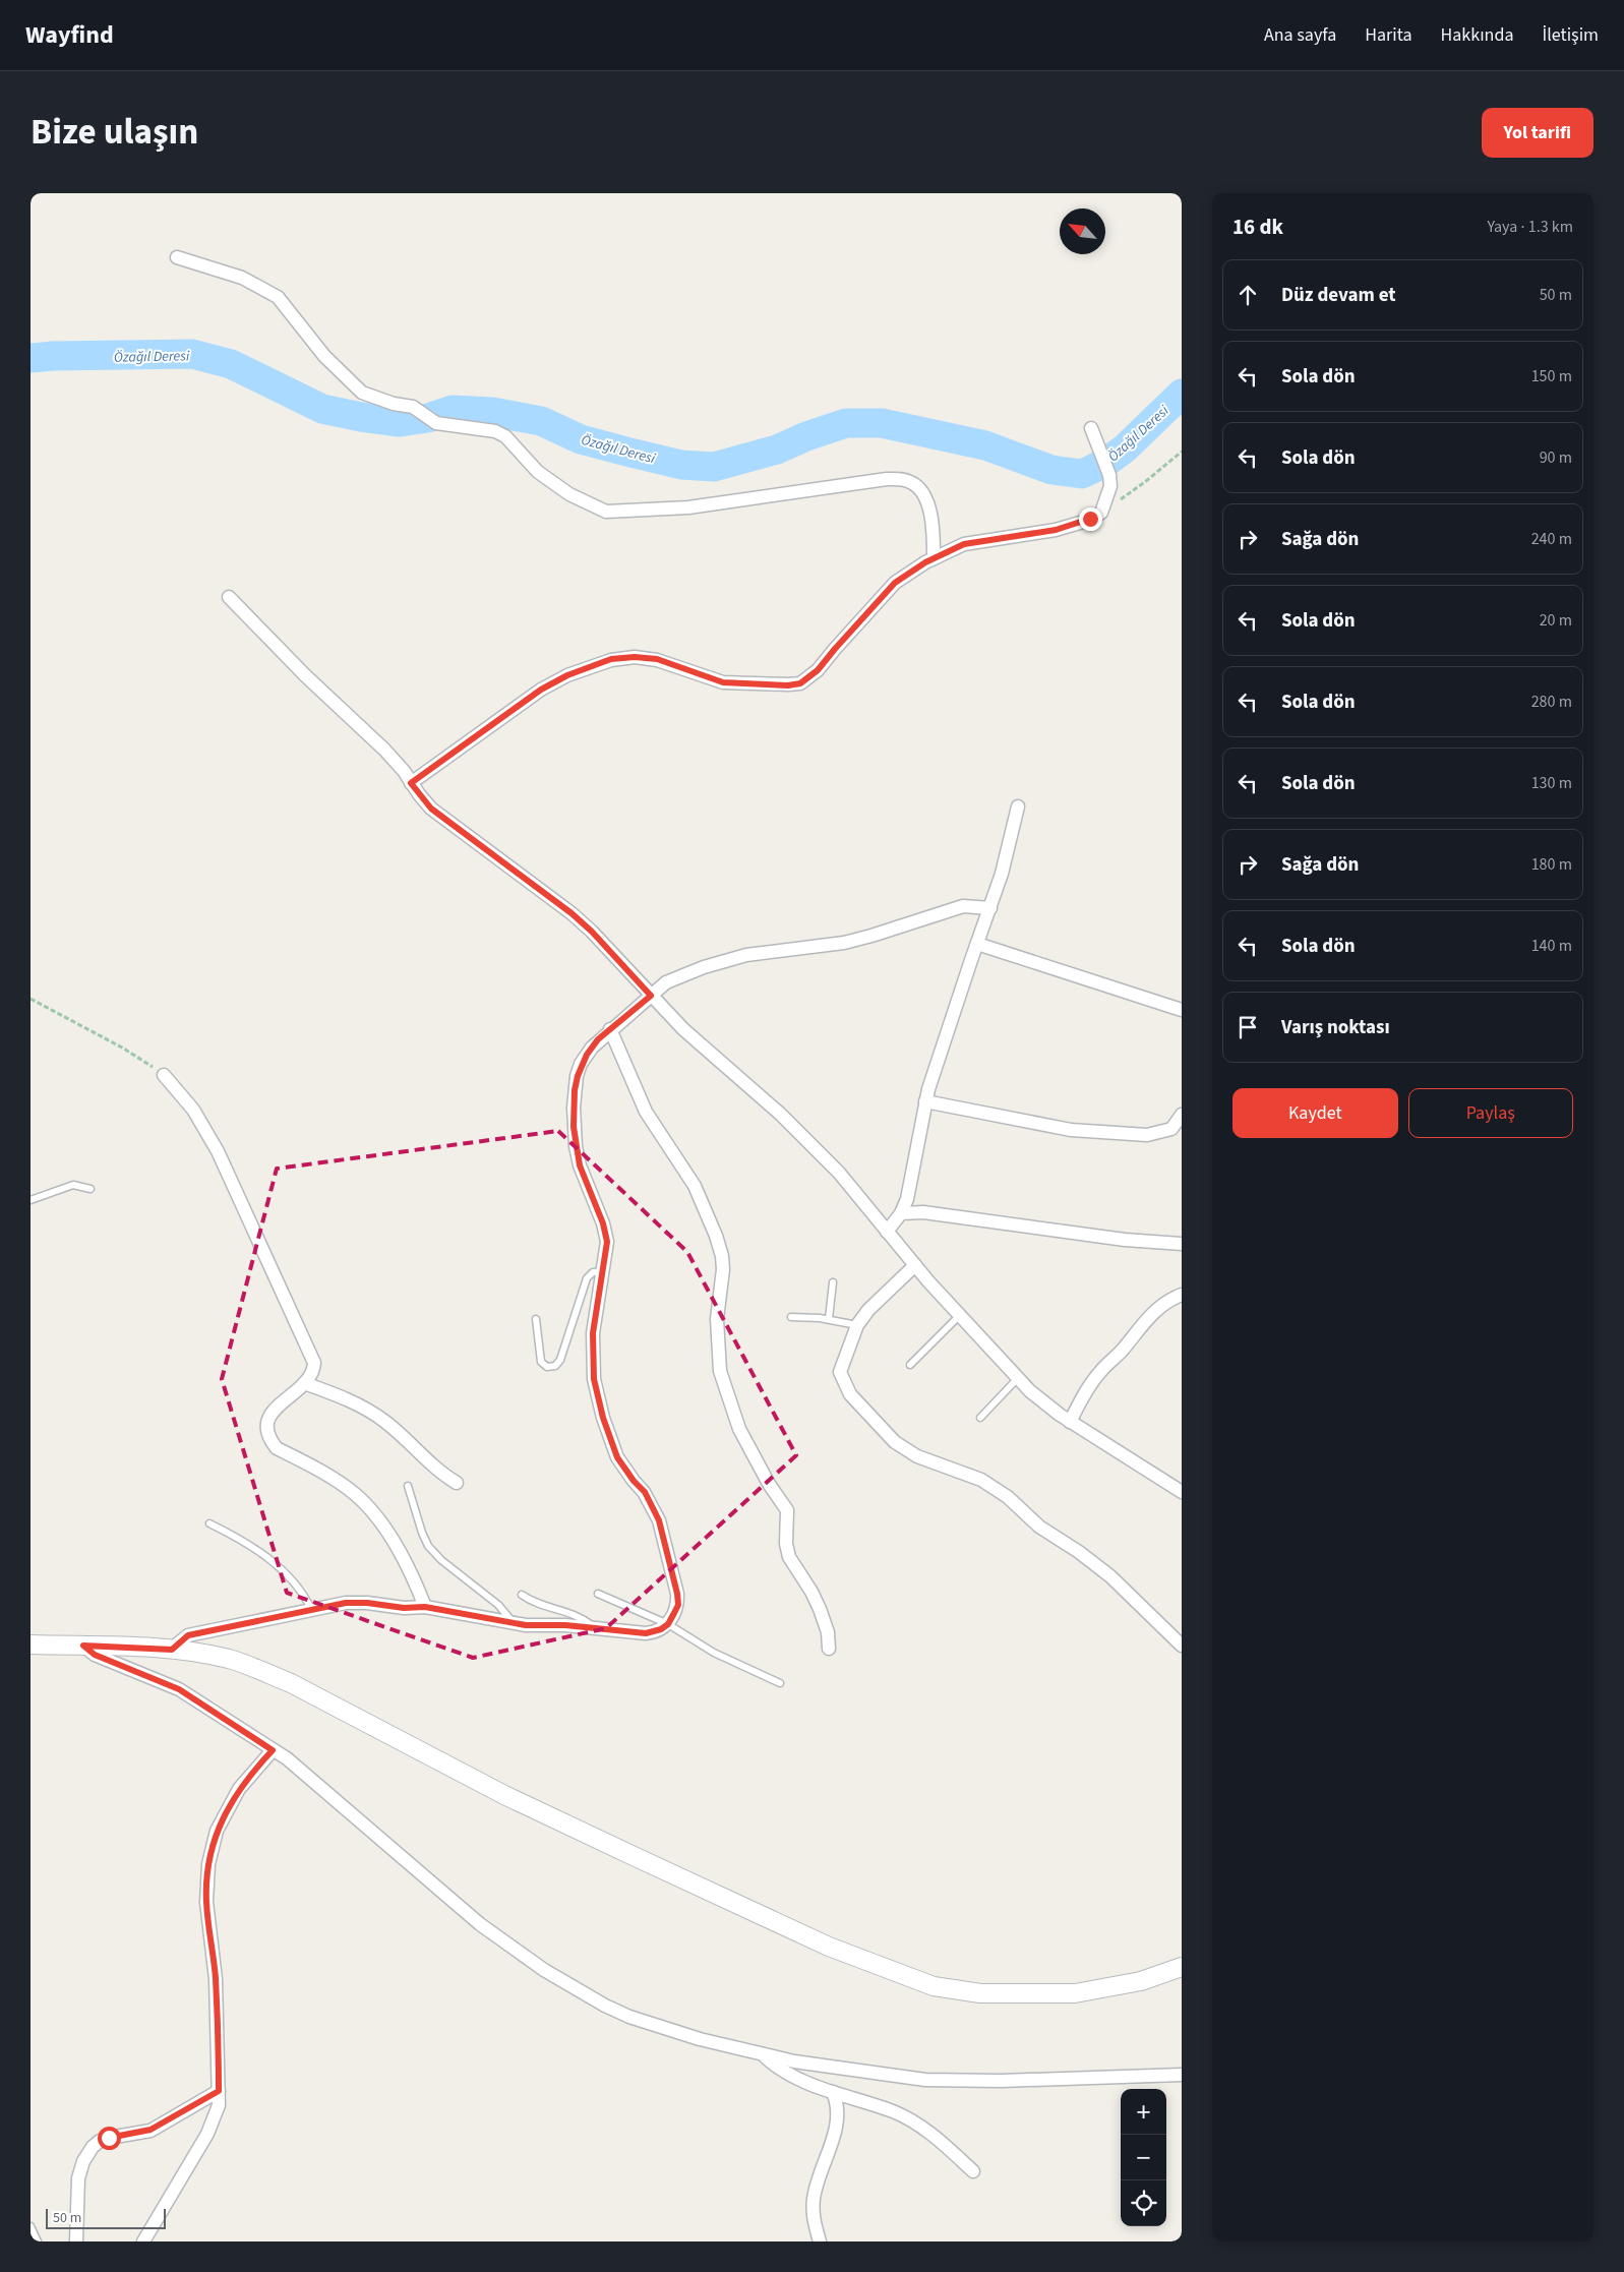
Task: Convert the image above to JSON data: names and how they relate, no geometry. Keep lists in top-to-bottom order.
{
  "water": ["Özağıl Deresi"],
  "scale_bar": "50 m",
  "north": "top left",
  "page": {
    "header": "Wayfind",
    "nav": [
      "Ana sayfa",
      "Harita",
      "Hakkında",
      "İletişim"
    ],
    "title": "Bize ulaşın",
    "buttons": [
      "Yol tarifi",
      ["Kaydet", "Paylaş"]
    ],
    "heading": ["16 dk", "Yaya · 1.3 km"],
    "list": [
      ["Düz devam et", "50 m"],
      ["Sola dön", "150 m"],
      ["Sola dön", "90 m"],
      ["Sağa dön", "240 m"],
      ["Sola dön", "20 m"],
      ["Sola dön", "280 m"],
      ["Sola dön", "130 m"],
      ["Sağa dön", "180 m"],
      ["Sola dön", "140 m"],
      "Varış noktası"
    ],
    "map_buttons": ["+", "−"],
    "scale": "50 m"
  }
}
